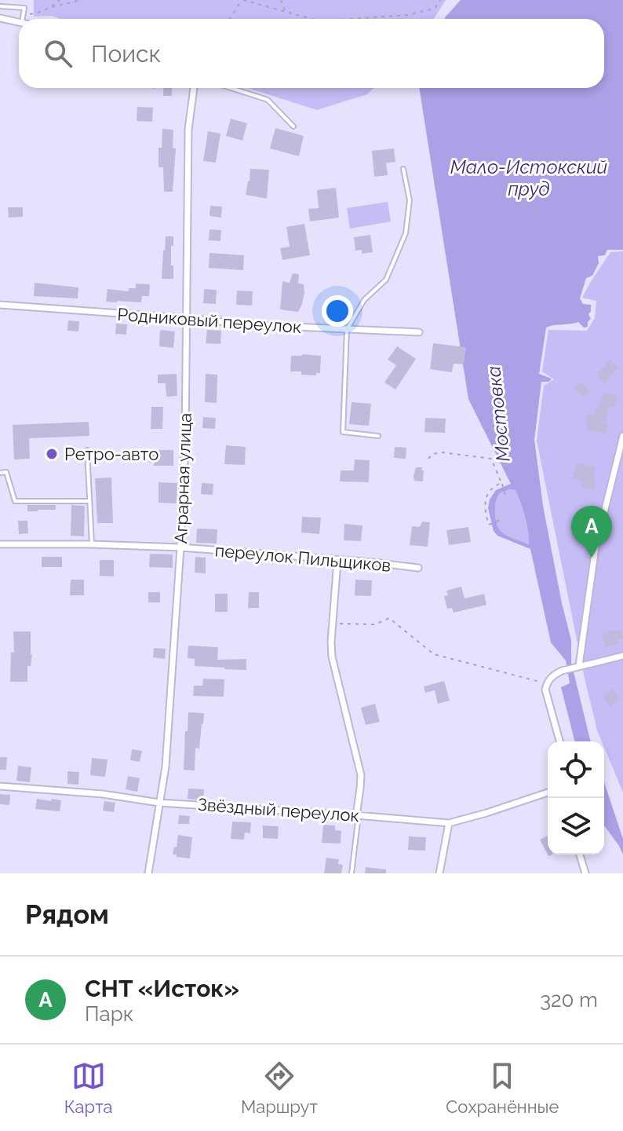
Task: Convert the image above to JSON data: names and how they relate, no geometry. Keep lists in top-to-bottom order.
{
  "streets": {
    "street": [
      "Родниковый переулок",
      "Аграрная улица",
      "переулок Пильщиков",
      "Звёздный переулок"
    ]
  },
  "crossings": [
    ["Родниковый переулок", "Аграрная улица"],
    ["Аграрная улица", "переулок Пильщиков"],
    ["Аграрная улица", "Звёздный переулок"]
  ],
  "water": ["Мало-Истокский пруд", "Мостовка"],
  "places": ["Ретро-авто"],
  "page": {
    "search": "Поиск",
    "pins": "A",
    "heading": "Рядом",
    "list": [
      {
        "mark": "A",
        "name": "СНТ «Исток»",
        "note": "Парк",
        "value": "320 m"
      }
    ],
    "nav": ["Карта", "Маршрут", "Сохранённые"]
  }
}
